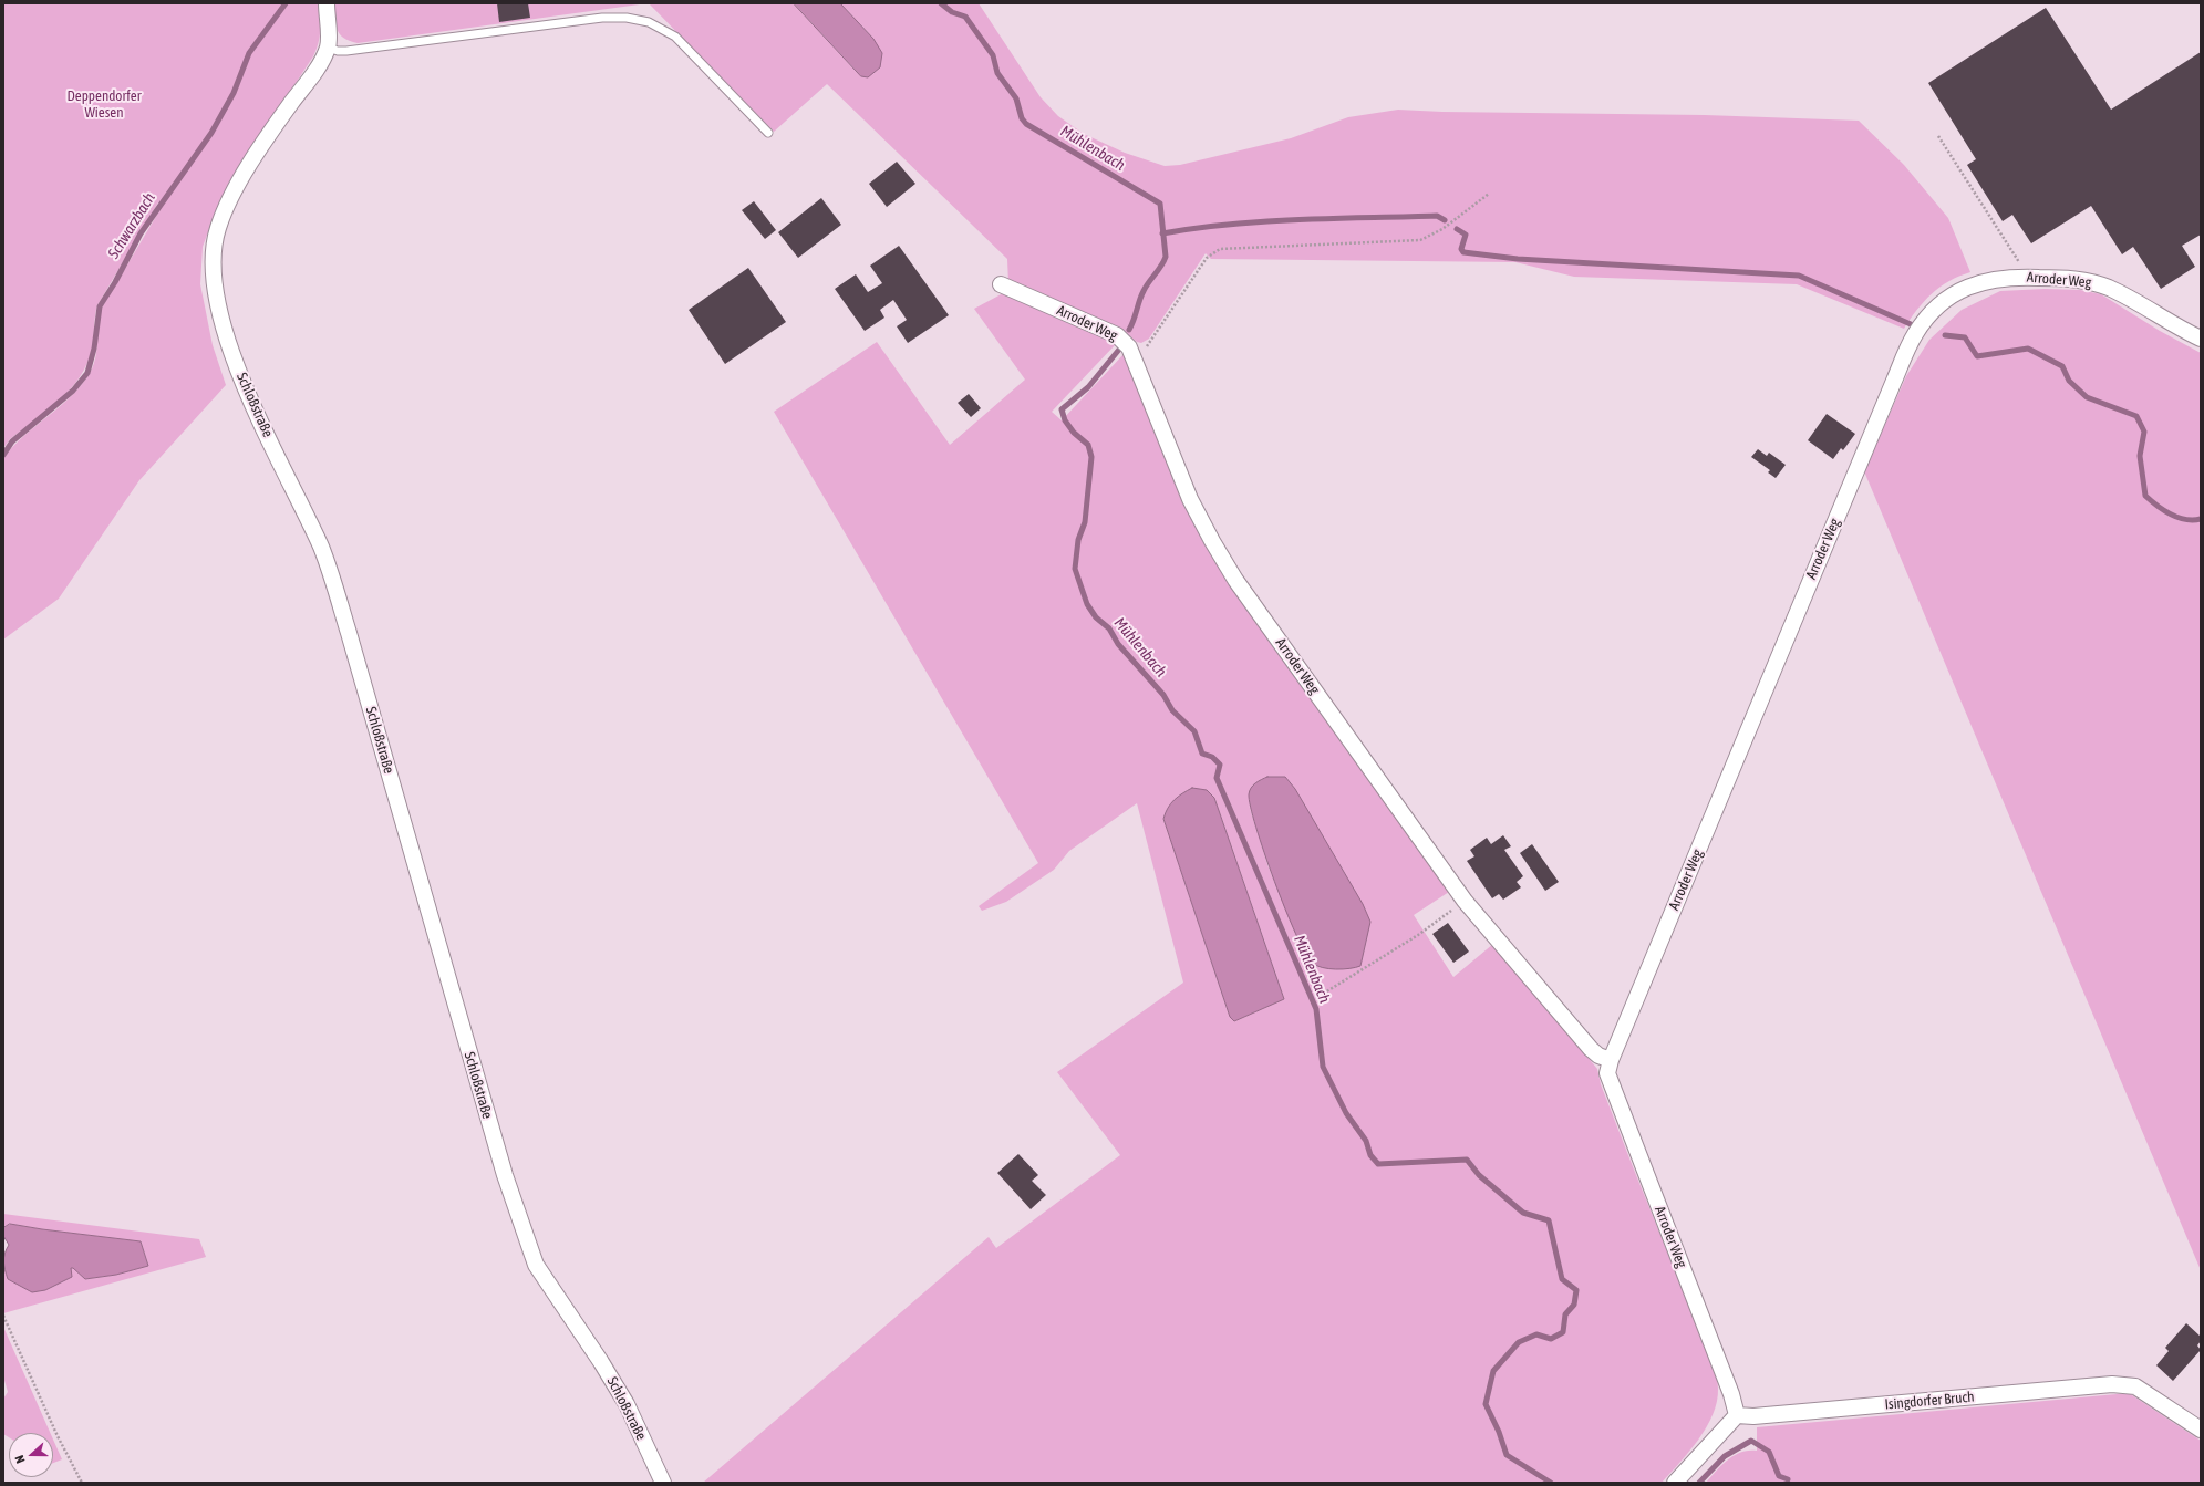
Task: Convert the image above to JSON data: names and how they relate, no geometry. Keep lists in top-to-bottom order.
{
  "streets": {
    "street": ["Arroder Weg", "Schloßstraße", "Isingdorfer Bruch"]
  },
  "crossings": [
    ["Arroder Weg", "Isingdorfer Bruch"]
  ],
  "water": ["Mühlenbach", "Schwarzbach"],
  "parks": ["Deppendorfer Wiesen"],
  "north": "left"
}
